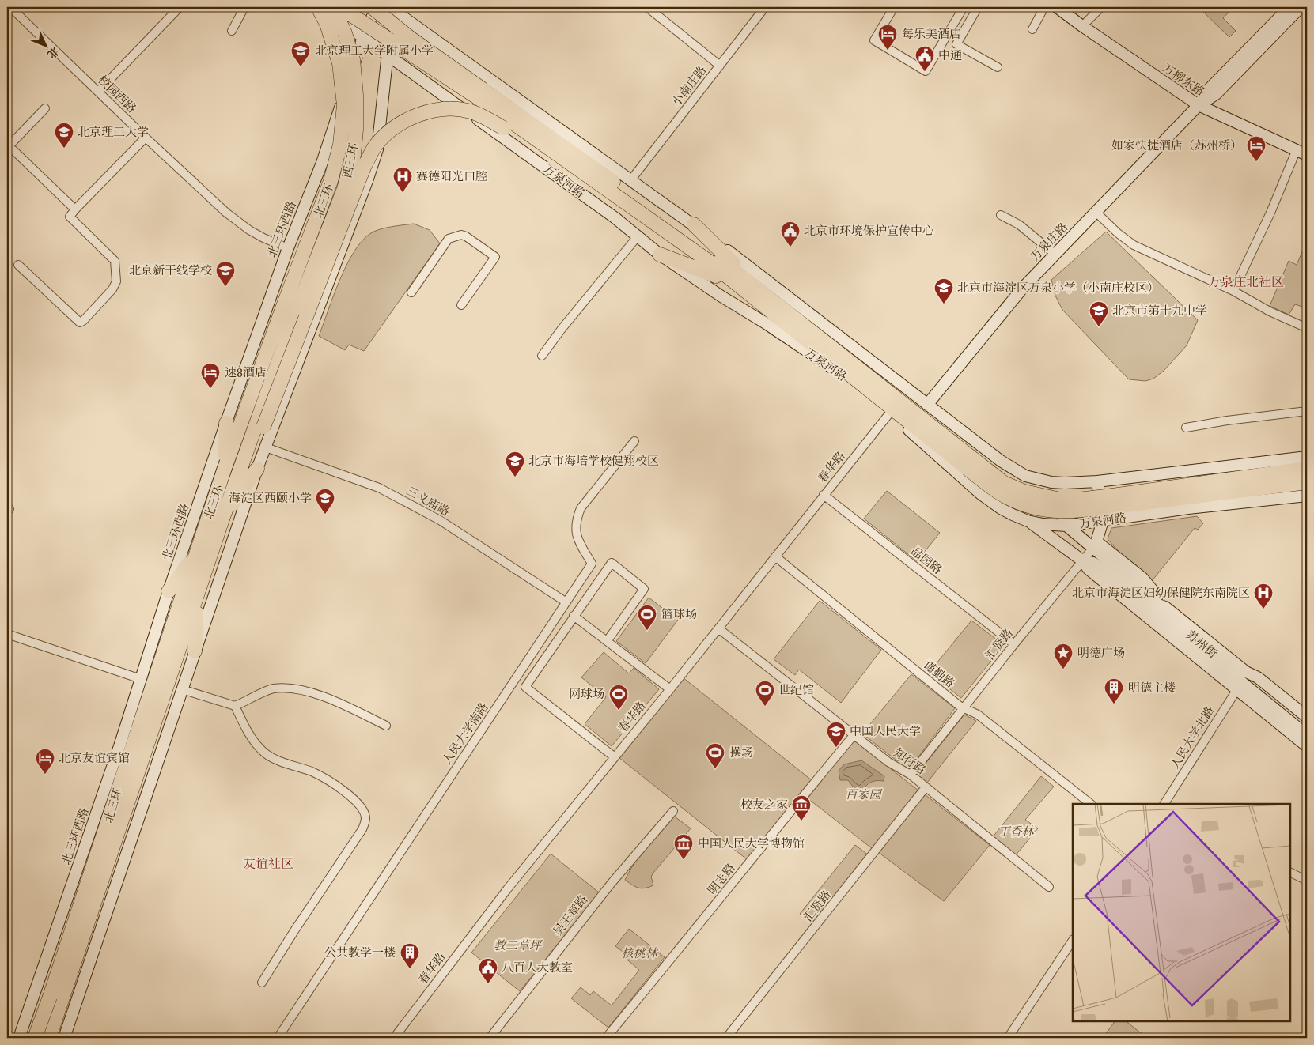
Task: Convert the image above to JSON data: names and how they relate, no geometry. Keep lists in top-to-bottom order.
{
  "streets": {
    "highway": ["西三环", "万泉河路", "北三环"],
    "street": [
      "万柳东路",
      "小南庄路",
      "校园西路",
      "北三环西路",
      "万泉庄路",
      "春华路",
      "三义庙路",
      "品园路",
      "汇贤路",
      "苏州街",
      "谨勤路",
      "人民大学南路",
      "人民大学北路",
      "知行路",
      "明志路",
      "吴玉章路"
    ]
  },
  "crossings": [
    ["万柳东路", "万泉庄路"],
    ["校园西路", "北三环西路"],
    ["西三环", "万泉河路"],
    ["西三环", "北三环"],
    ["万泉河路", "北三环西路"],
    ["万泉河路", "春华路"],
    ["万泉河路", "苏州街"],
    ["春华路", "品园路"],
    ["春华路", "谨勤路"],
    ["春华路", "知行路"],
    ["三义庙路", "人民大学南路"],
    ["品园路", "汇贤路"],
    ["汇贤路", "苏州街"],
    ["汇贤路", "谨勤路"],
    ["汇贤路", "知行路"],
    ["苏州街", "人民大学北路"],
    ["知行路", "明志路"]
  ],
  "districts": ["万泉庄北社区", "友谊社区"],
  "parks": [
    "百家园",
    "丁香林",
    "教二草坪",
    "核桃林"
  ],
  "places": {
    "hotel": [
      "每乐美酒店",
      "如家快捷酒店（苏州桥）",
      "速8酒店",
      "北京友谊宾馆"
    ],
    "school or university": [
      "北京理工大学附属小学",
      "北京理工大学",
      "北京新干线学校",
      "北京市海淀区万泉小学（小南庄校区）",
      "北京市第十九中学",
      "北京市海培学校健翔校区",
      "海淀区西颐小学",
      "中国人民大学"
    ],
    "public building": ["中通", "北京市环境保护宣传中心", "八百人大教室"],
    "hospital": ["赛德阳光口腔", "北京市海淀区妇幼保健院东南院区"],
    "sports": [
      "篮球场",
      "世纪馆",
      "网球场",
      "操场"
    ],
    "place": ["明德广场"],
    "building": ["明德主楼", "公共教学一楼"],
    "museum": ["校友之家", "中国人民大学博物馆"]
  },
  "north": "bottom right"
}
